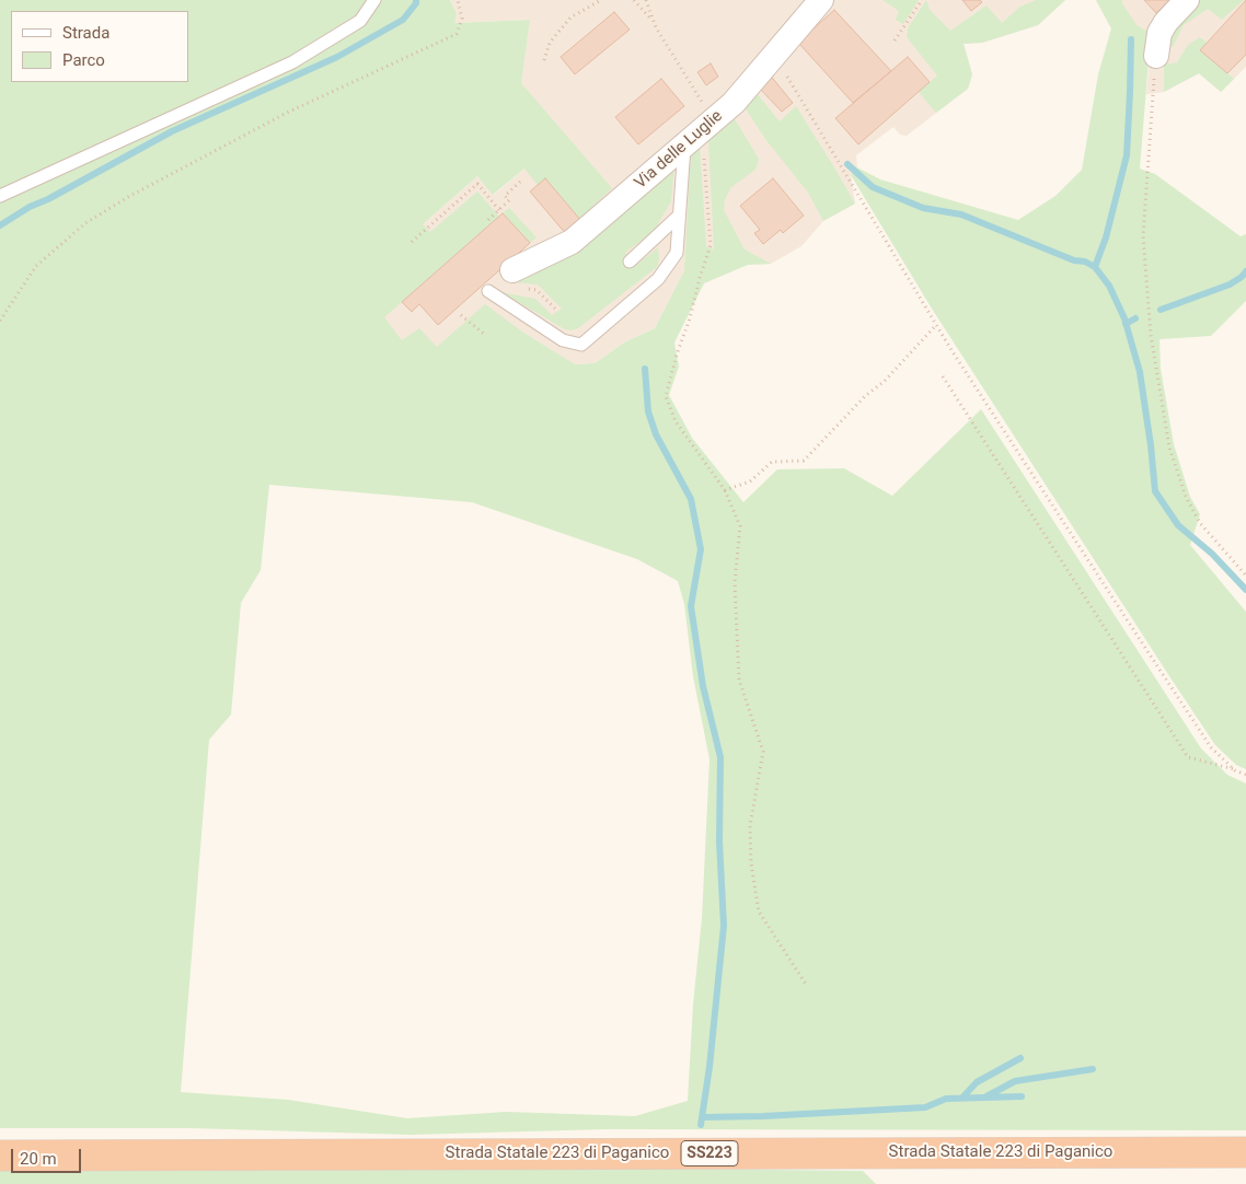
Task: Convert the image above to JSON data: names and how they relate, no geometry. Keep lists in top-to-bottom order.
{
  "streets": {
    "highway": ["Strada Statale 223 di Paganico", "SS223"],
    "street": ["Via delle Luglie"]
  },
  "legend": ["Strada", "Parco"],
  "scale_bar": "20 m"
}
